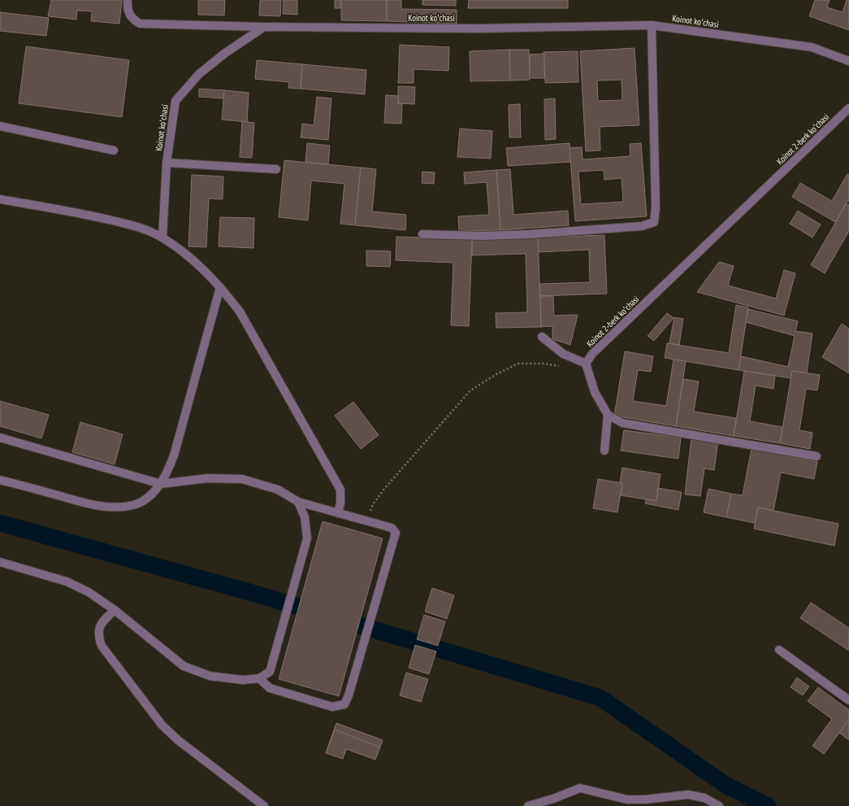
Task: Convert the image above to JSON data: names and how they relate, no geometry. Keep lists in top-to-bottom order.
{
  "streets": {
    "street": ["Koinot koʻchasi", "Koinot 2-berk koʻchasi"]
  }
}
